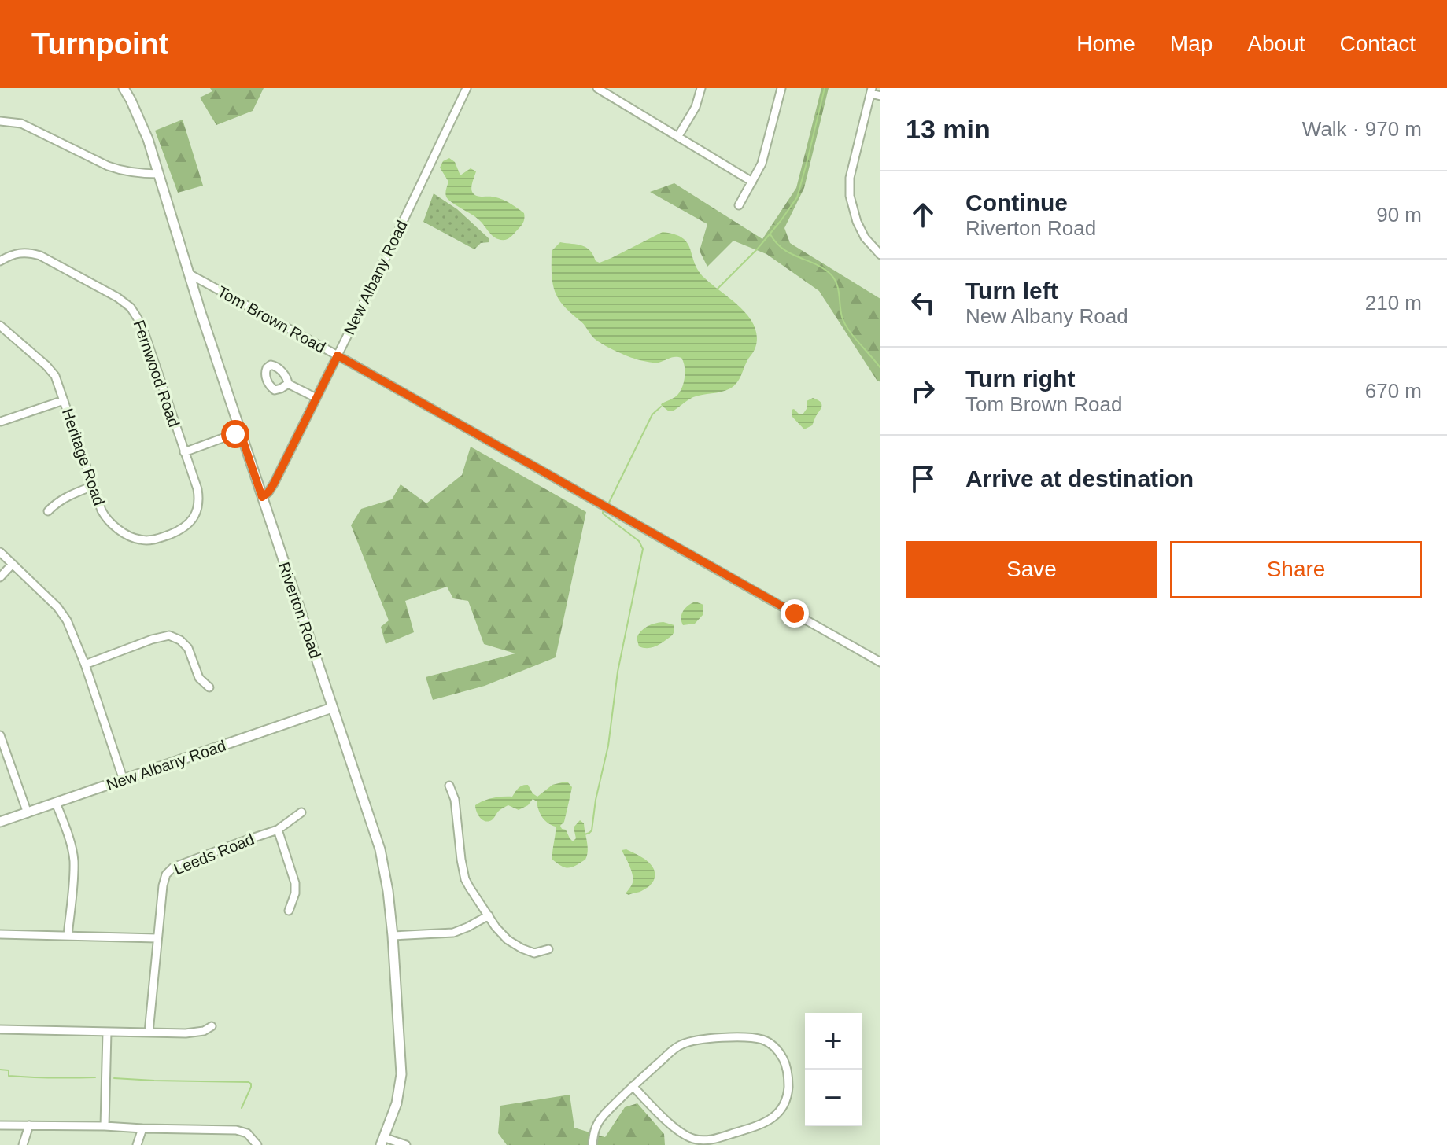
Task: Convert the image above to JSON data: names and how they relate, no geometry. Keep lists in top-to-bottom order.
{
  "streets": {
    "main road": ["New Albany Road", "Riverton Road"],
    "street": [
      "Tom Brown Road",
      "Fernwood Road",
      "Heritage Road",
      "Leeds Road"
    ]
  },
  "crossings": [
    ["New Albany Road", "Tom Brown Road"],
    ["New Albany Road", "Riverton Road"],
    ["Tom Brown Road", "Riverton Road"],
    ["Fernwood Road", "Heritage Road"]
  ],
  "page": {
    "header": "Turnpoint",
    "nav": [
      "Home",
      "Map",
      "About",
      "Contact"
    ],
    "heading": ["13 min", "Walk · 970 m"],
    "list": [
      ["Continue", "Riverton Road", "90 m"],
      ["Turn left", "New Albany Road", "210 m"],
      ["Turn right", "Tom Brown Road", "670 m"],
      "Arrive at destination"
    ],
    "buttons": ["Save", "Share"],
    "map_buttons": ["+", "−"]
  }
}
